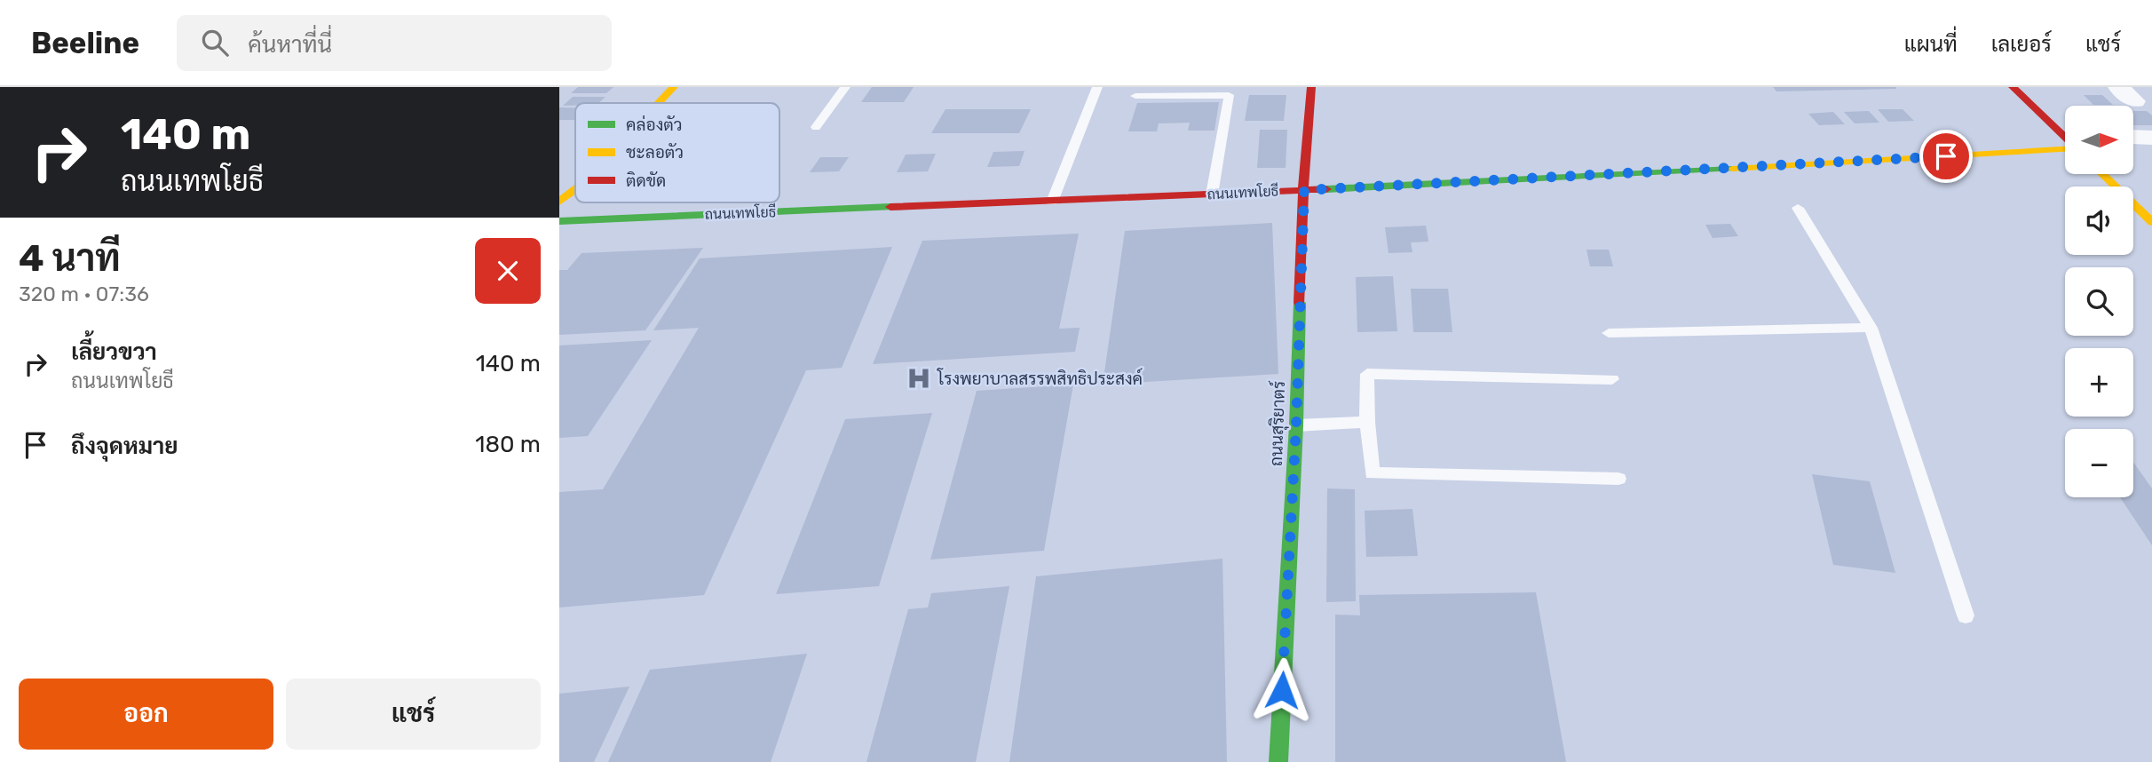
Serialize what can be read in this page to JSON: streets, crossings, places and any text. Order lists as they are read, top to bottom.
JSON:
{
  "streets": {
    "street": ["ถนนเทพโยธี", "ถนนสุริยาตร์"]
  },
  "crossings": [
    ["ถนนเทพโยธี", "ถนนสุริยาตร์"]
  ],
  "places": {
    "hospital": ["โรงพยาบาลสรรพสิทธิประสงค์"]
  },
  "legend": ["คล่องตัว", "ชะลอตัว", "ติดขัด"],
  "north": "right",
  "page": {
    "header": "Beeline",
    "search": "ค้นหาที่นี่",
    "nav": ["แผนที่", "เลเยอร์", "แชร์"],
    "turn": ["140 m", "ถนนเทพโยธี"],
    "map_buttons": ["+", "−"],
    "heading": ["4 นาที", "320 m · 07:36"],
    "list": [
      {
        "name": "เลี้ยวขวา",
        "note": "ถนนเทพโยธี",
        "value": "140 m"
      },
      {
        "name": "ถึงจุดหมาย",
        "value": "180 m"
      }
    ],
    "buttons": ["ออก", "แชร์"]
  }
}
